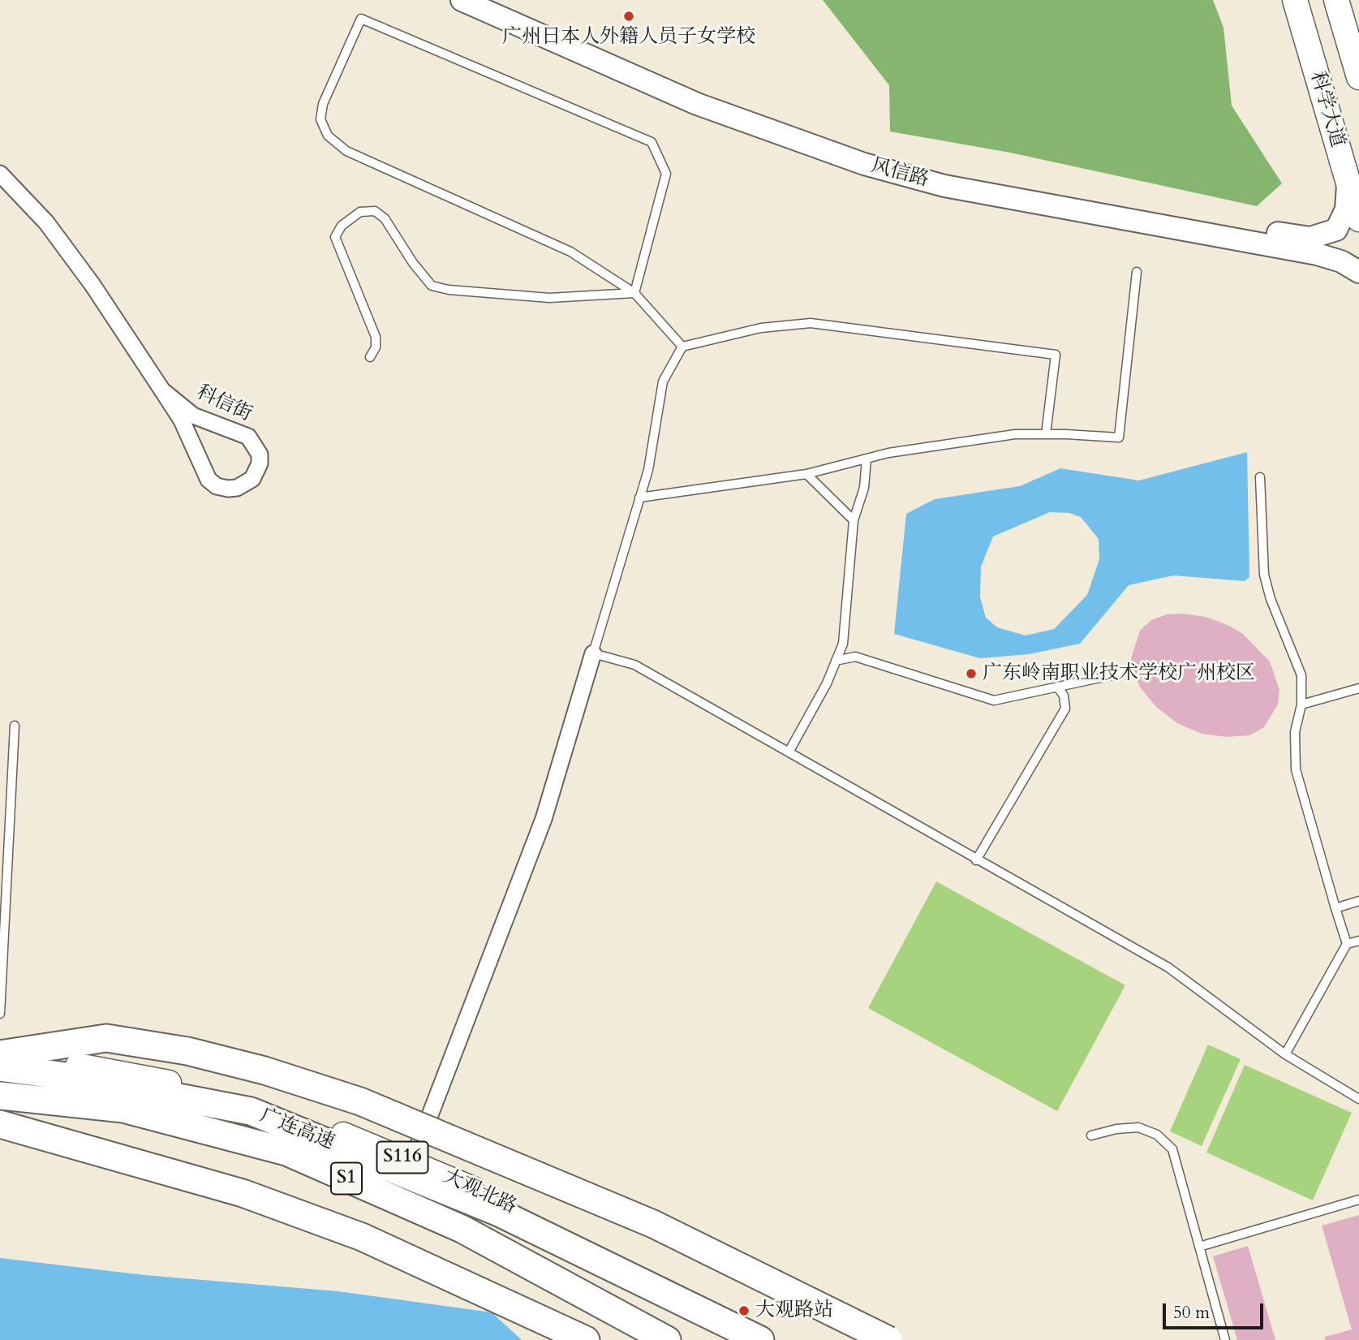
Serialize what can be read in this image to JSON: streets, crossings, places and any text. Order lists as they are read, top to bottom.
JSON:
{
  "streets": {
    "highway": ["广连高速", "S1"],
    "main road": ["科学大道", "S116", "大观北路"],
    "street": ["风信路", "科信街"]
  },
  "crossings": [
    ["科学大道", "风信路"]
  ],
  "places": ["广州日本人外籍人员子女学校", "广东岭南职业技术学校广州校区", "大观路站"],
  "scale_bar": "50 m"
}
